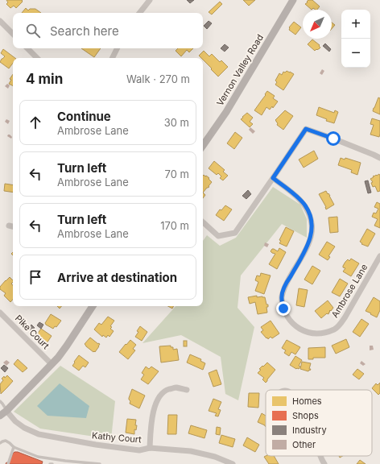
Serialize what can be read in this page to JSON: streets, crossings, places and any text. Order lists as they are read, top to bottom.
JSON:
{
  "streets": {
    "main road": ["Vernon Valley Road"],
    "street": ["Ambrose Lane", "Pike Court", "Kathy Court"]
  },
  "legend": [
    "Homes",
    "Shops",
    "Industry",
    "Other"
  ],
  "north": "bottom left",
  "page": {
    "map_buttons": ["+", "−"],
    "search": "Search here",
    "heading": ["4 min", "Walk · 270 m"],
    "list": [
      ["Continue", "Ambrose Lane", "30 m"],
      ["Turn left", "Ambrose Lane", "70 m"],
      ["Turn left", "Ambrose Lane", "170 m"],
      "Arrive at destination"
    ]
  }
}
